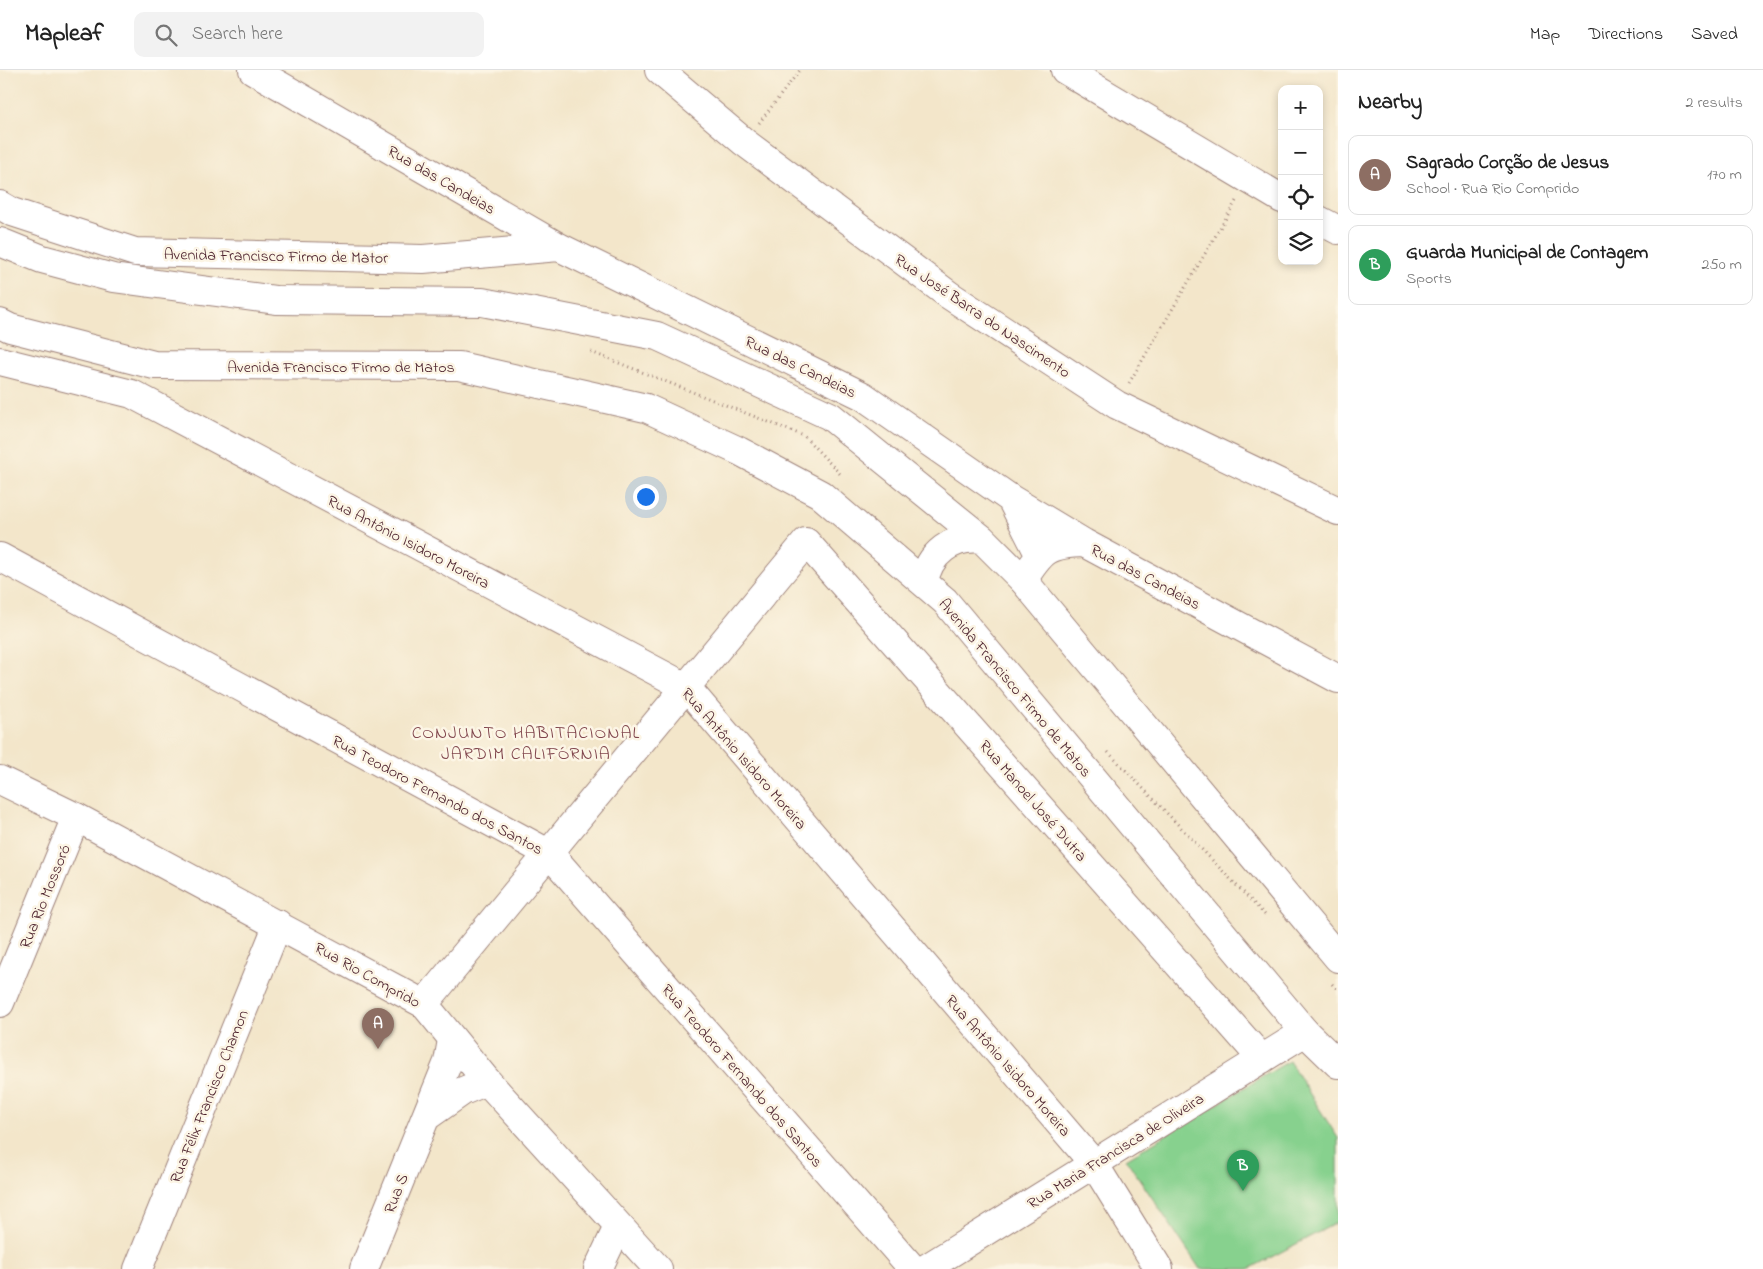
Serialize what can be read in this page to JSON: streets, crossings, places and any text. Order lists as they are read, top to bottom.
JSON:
{
  "streets": {
    "street": [
      "Rua das Candeias",
      "Avenida Francisco Firmo de Mator",
      "Rua José Barra do Nascimento",
      "Avenida Francisco Firmo de Matos",
      "Rua Antônio Isidoro Moreira",
      "Rua Teodoro Fernando dos Santos",
      "Rua Manoel José Dutra",
      "Rua Rio Mossoró",
      "Rua Rio Comprido",
      "Rua Félix Francisco Chamon",
      "Rua Maria Francisca de Oliveira",
      "Rua S"
    ]
  },
  "crossings": [
    ["Rua das Candeias", "Avenida Francisco Firmo de Mator"],
    ["Avenida Francisco Firmo de Matos", "Rua Maria Francisca de Oliveira"],
    ["Rua Antônio Isidoro Moreira", "Rua Manoel José Dutra"],
    ["Rua Antônio Isidoro Moreira", "Rua Maria Francisca de Oliveira"],
    ["Rua Manoel José Dutra", "Rua Maria Francisca de Oliveira"],
    ["Rua Rio Mossoró", "Rua Rio Comprido"],
    ["Rua Rio Comprido", "Rua Félix Francisco Chamon"],
    ["Rua Rio Comprido", "Rua S"]
  ],
  "districts": ["CONJUNTO HABITACIONAL JARDIM CALIFÓRNIA"],
  "page": {
    "header": "Mapleaf",
    "search": "Search here",
    "nav": ["Map", "Directions", "Saved"],
    "heading": ["Nearby", "2 results"],
    "map_buttons": ["+", "−"],
    "list": [
      {
        "mark": "A",
        "name": "Sagrado Corção de Jesus",
        "note": "School · Rua Rio Comprido",
        "value": "170 m"
      },
      {
        "mark": "B",
        "name": "Guarda Municipal de Contagem",
        "note": "Sports",
        "value": "250 m"
      }
    ],
    "pins": ["A", "B"]
  }
}
